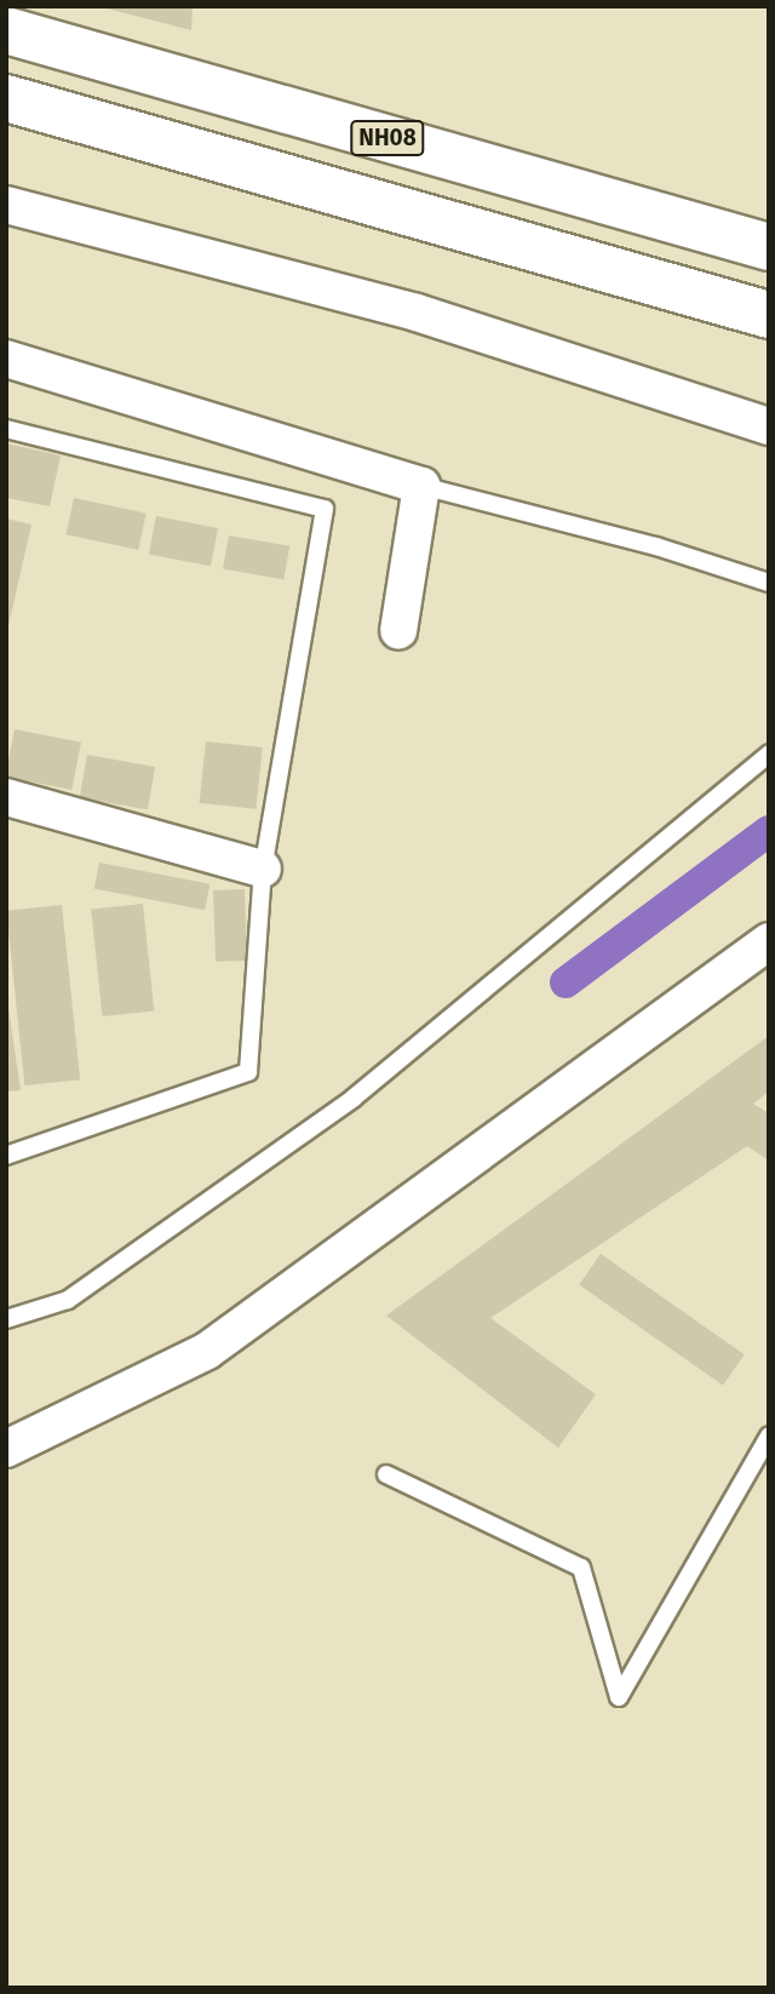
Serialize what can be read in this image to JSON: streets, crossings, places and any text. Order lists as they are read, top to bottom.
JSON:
{
  "streets": {
    "highway": ["NH08"]
  }
}
